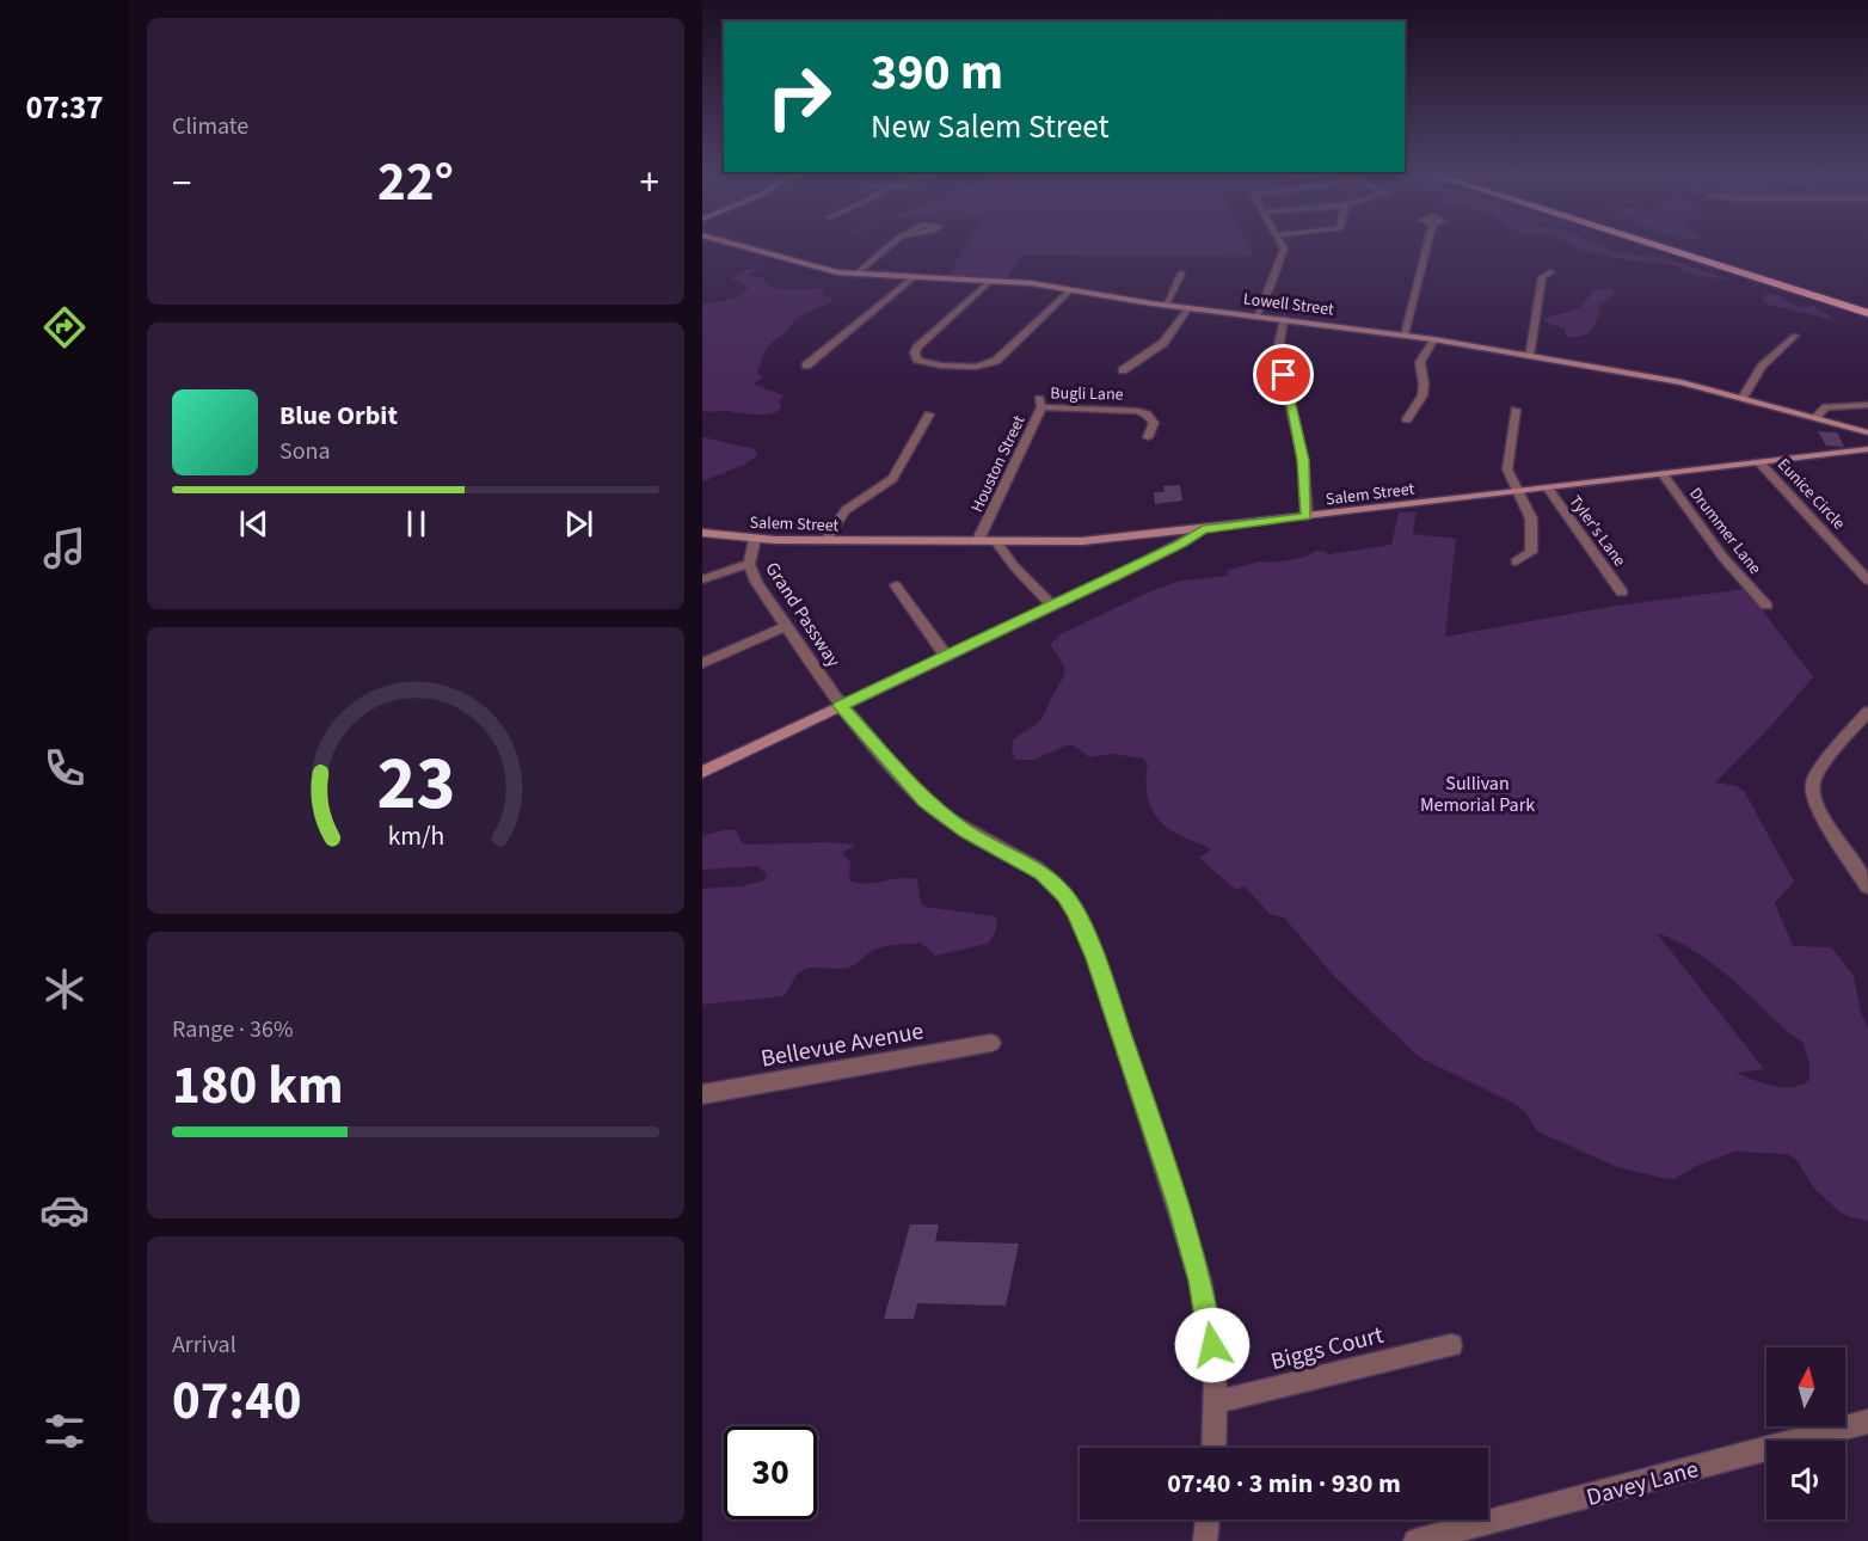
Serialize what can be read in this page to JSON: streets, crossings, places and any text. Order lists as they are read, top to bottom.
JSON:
{
  "streets": {
    "main road": ["Lowell Street", "Salem Street"],
    "street": [
      "Bugli Lane",
      "Houston Street",
      "Eunice Circle",
      "Tyler's Lane",
      "Drummer Lane",
      "Grand Passway",
      "Bellevue Avenue",
      "Biggs Court",
      "Davey Lane"
    ]
  },
  "crossings": [
    ["Bugli Lane", "Houston Street"],
    ["Houston Street", "Salem Street"],
    ["Salem Street", "Eunice Circle"],
    ["Salem Street", "Tyler's Lane"],
    ["Salem Street", "Drummer Lane"],
    ["Salem Street", "Grand Passway"],
    ["Grand Passway", "Biggs Court"]
  ],
  "parks": ["Sullivan Memorial Park"],
  "north": "top",
  "page": {
    "tabs": "07:37",
    "tile": [
      "Climate",
      ["Range · 36%", "180 km"],
      ["Arrival", "07:40"]
    ],
    "turn": ["390 m", "New Salem Street"],
    "heat": ["−", "22°", "+"],
    "song": ["Blue Orbit", "Sona"],
    "limit": "30",
    "trip": "07:40 · 3 min · 930 m",
    "gauge": ["23", "km/h"]
  }
}
